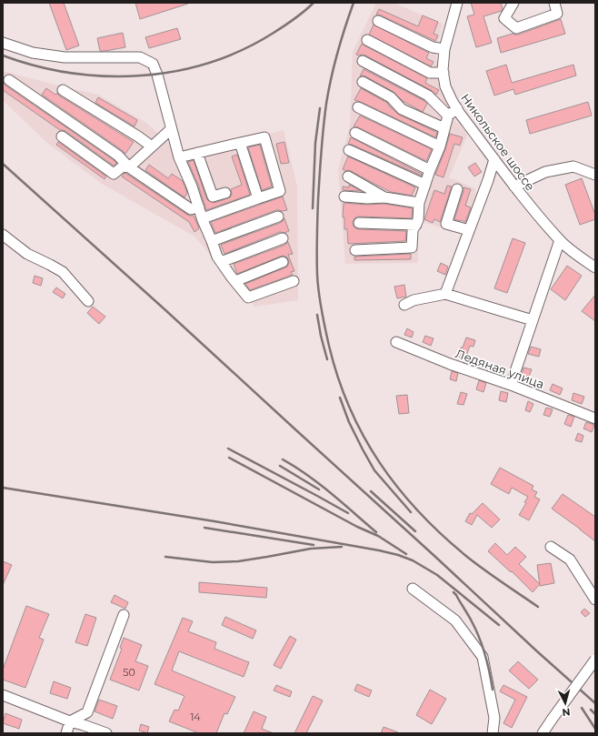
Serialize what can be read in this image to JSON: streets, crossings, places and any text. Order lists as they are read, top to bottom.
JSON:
{
  "streets": {
    "street": ["Никольское шоссе", "Ледяная улица"]
  },
  "house_numbers": ["50", "14"],
  "north": "bottom"
}
